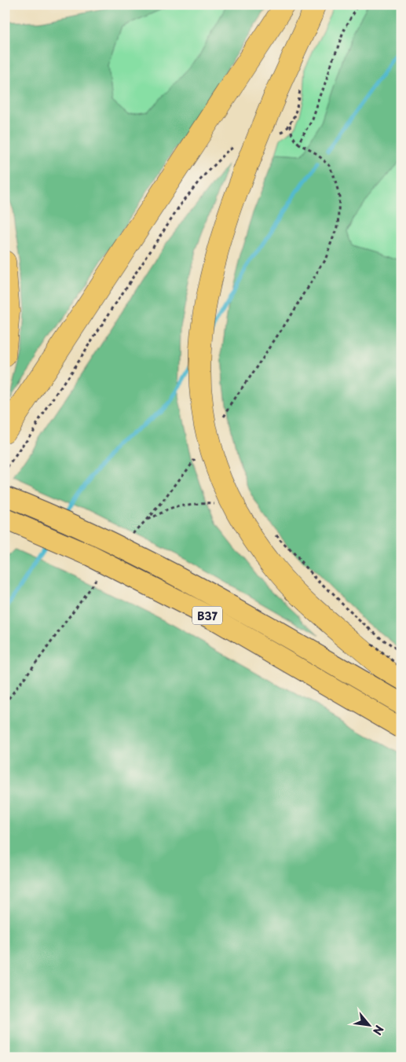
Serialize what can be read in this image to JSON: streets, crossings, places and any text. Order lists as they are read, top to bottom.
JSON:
{
  "streets": {
    "main road": ["B37"]
  },
  "north": "bottom right"
}
